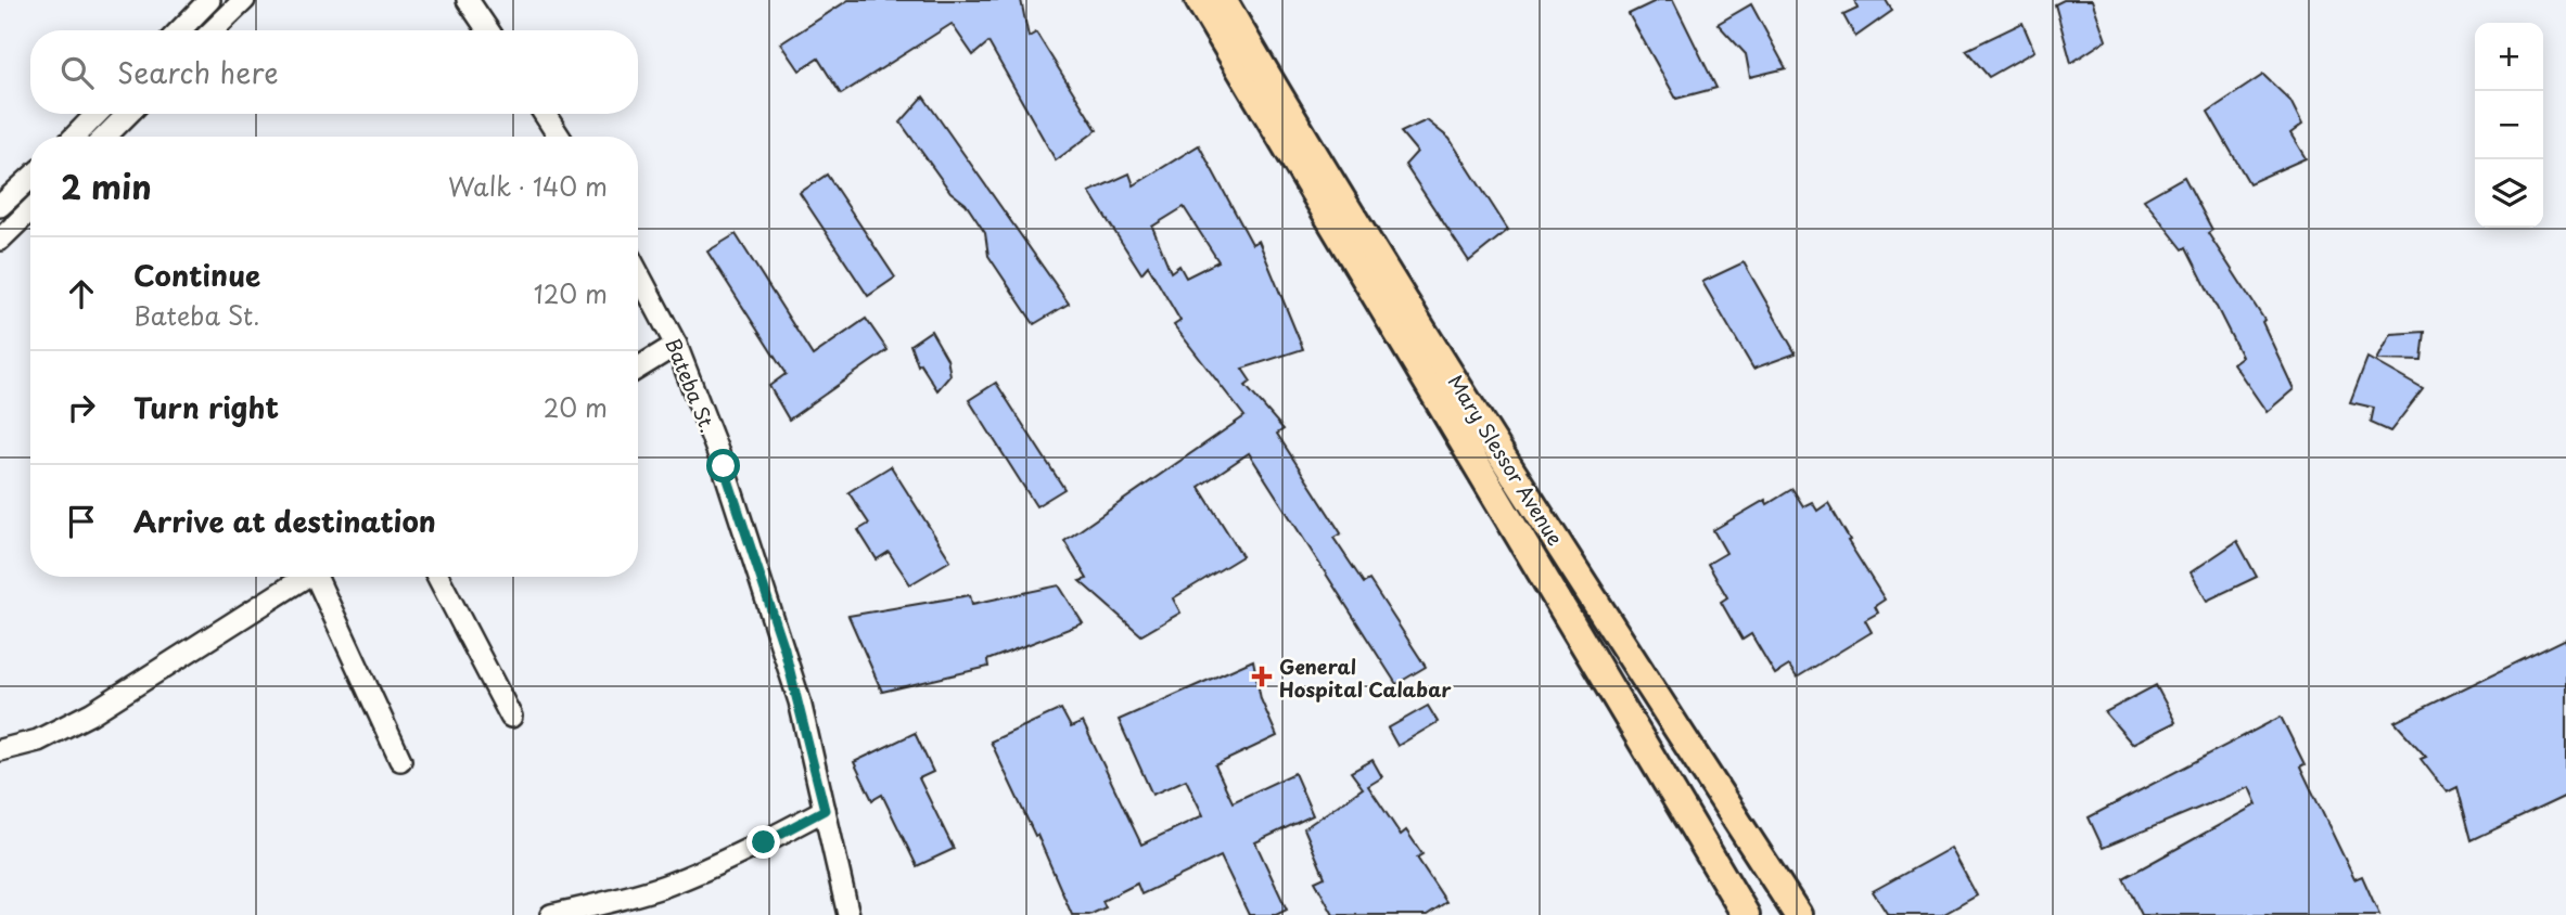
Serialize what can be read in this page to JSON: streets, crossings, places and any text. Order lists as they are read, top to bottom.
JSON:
{
  "streets": {
    "main road": ["Mary Slessor Avenue"],
    "street": ["Bateba St."]
  },
  "places": {
    "health": ["General Hospital Calabar"]
  },
  "page": {
    "map_buttons": ["+", "−"],
    "search": "Search here",
    "heading": ["2 min", "Walk · 140 m"],
    "list": [
      ["Continue", "Bateba St.", "120 m"],
      ["Turn right", "20 m"],
      "Arrive at destination"
    ]
  }
}
